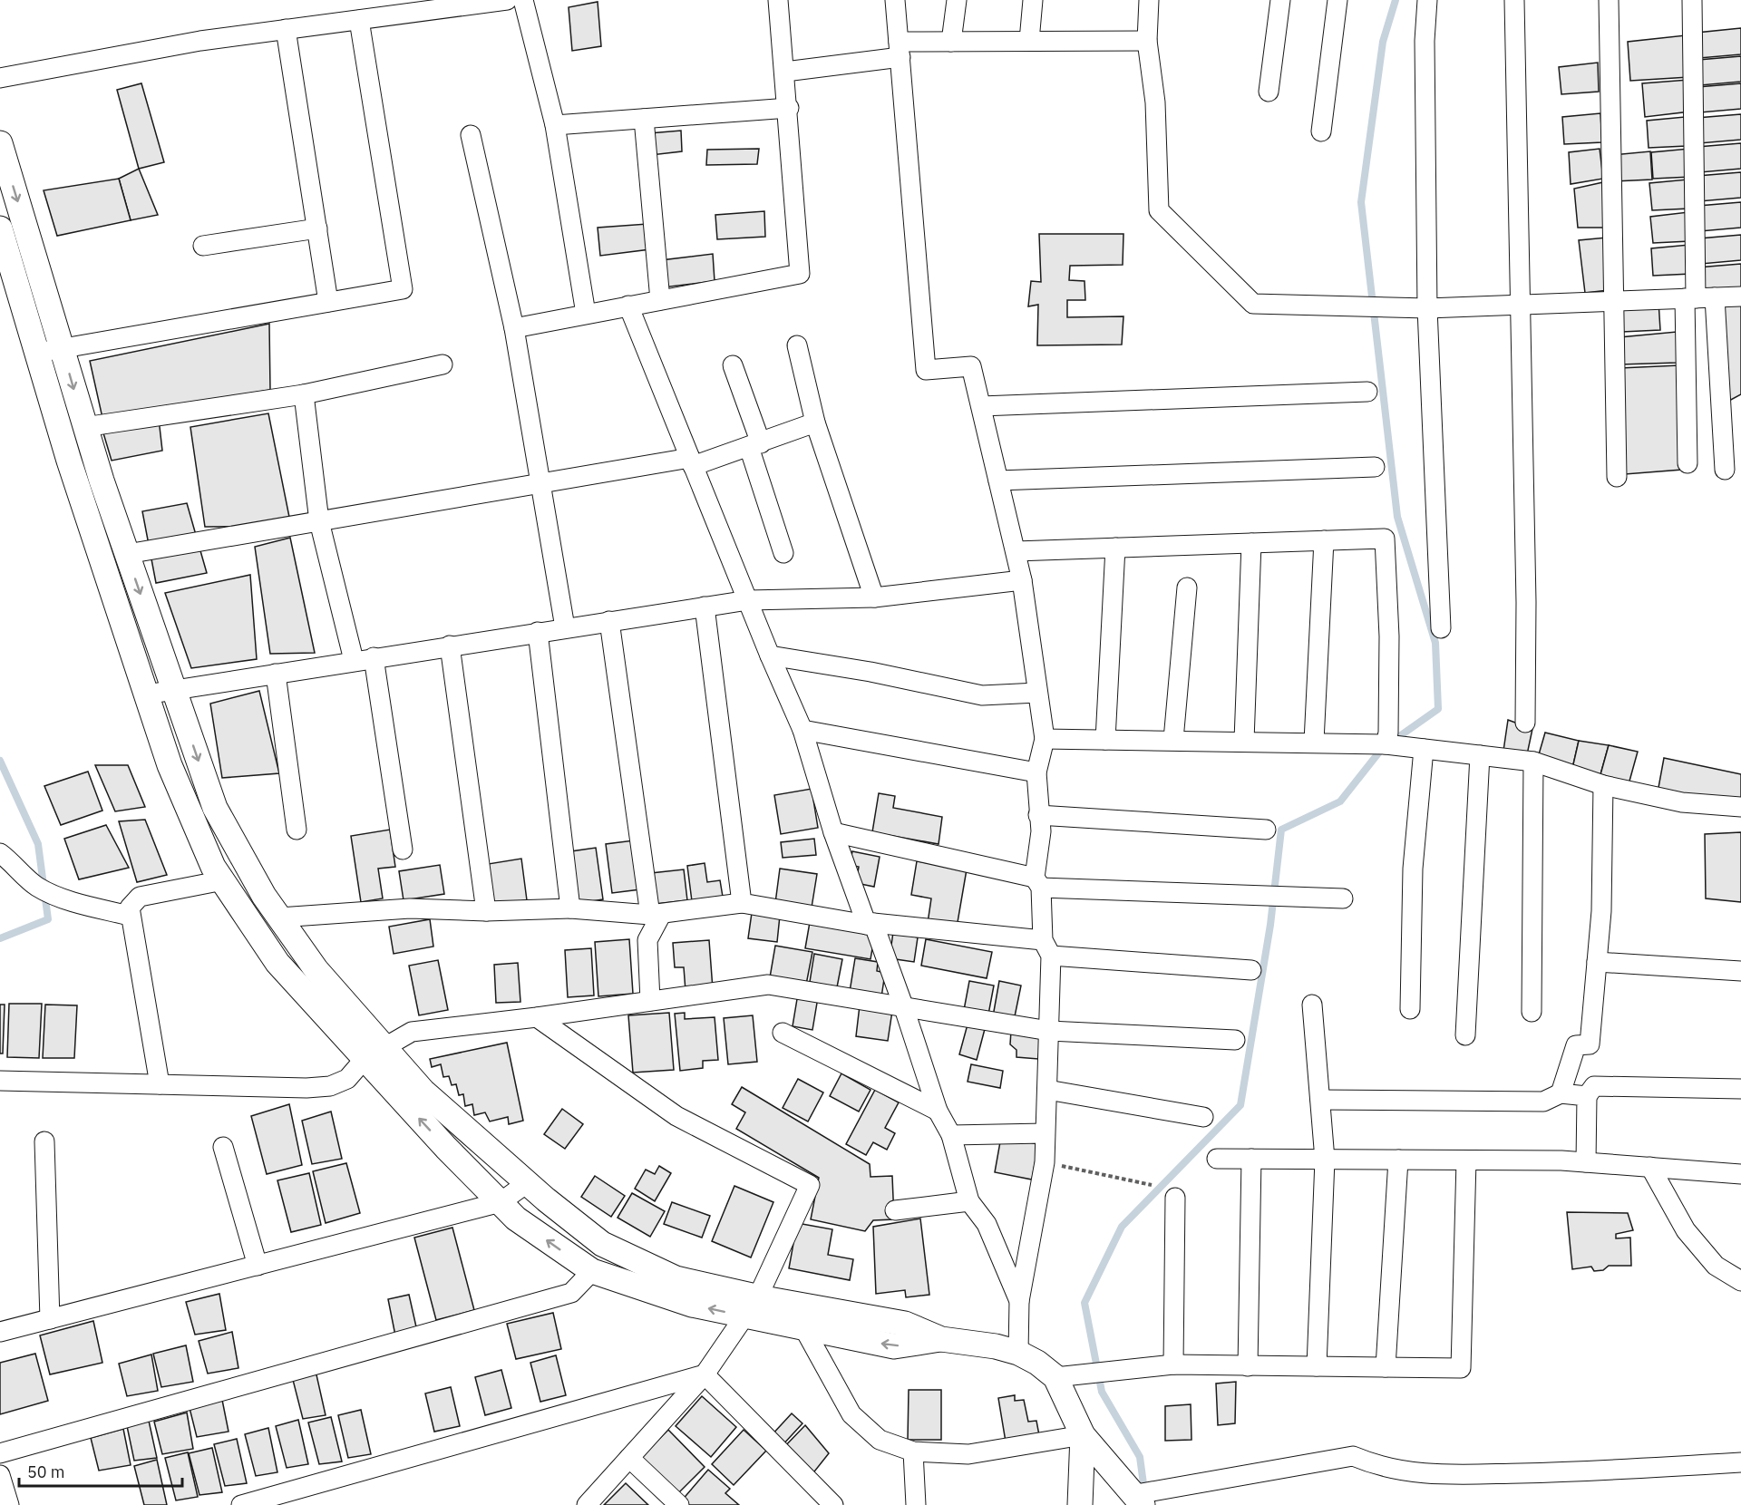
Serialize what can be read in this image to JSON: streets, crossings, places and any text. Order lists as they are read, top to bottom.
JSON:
{
  "scale_bar": "50 m"
}
